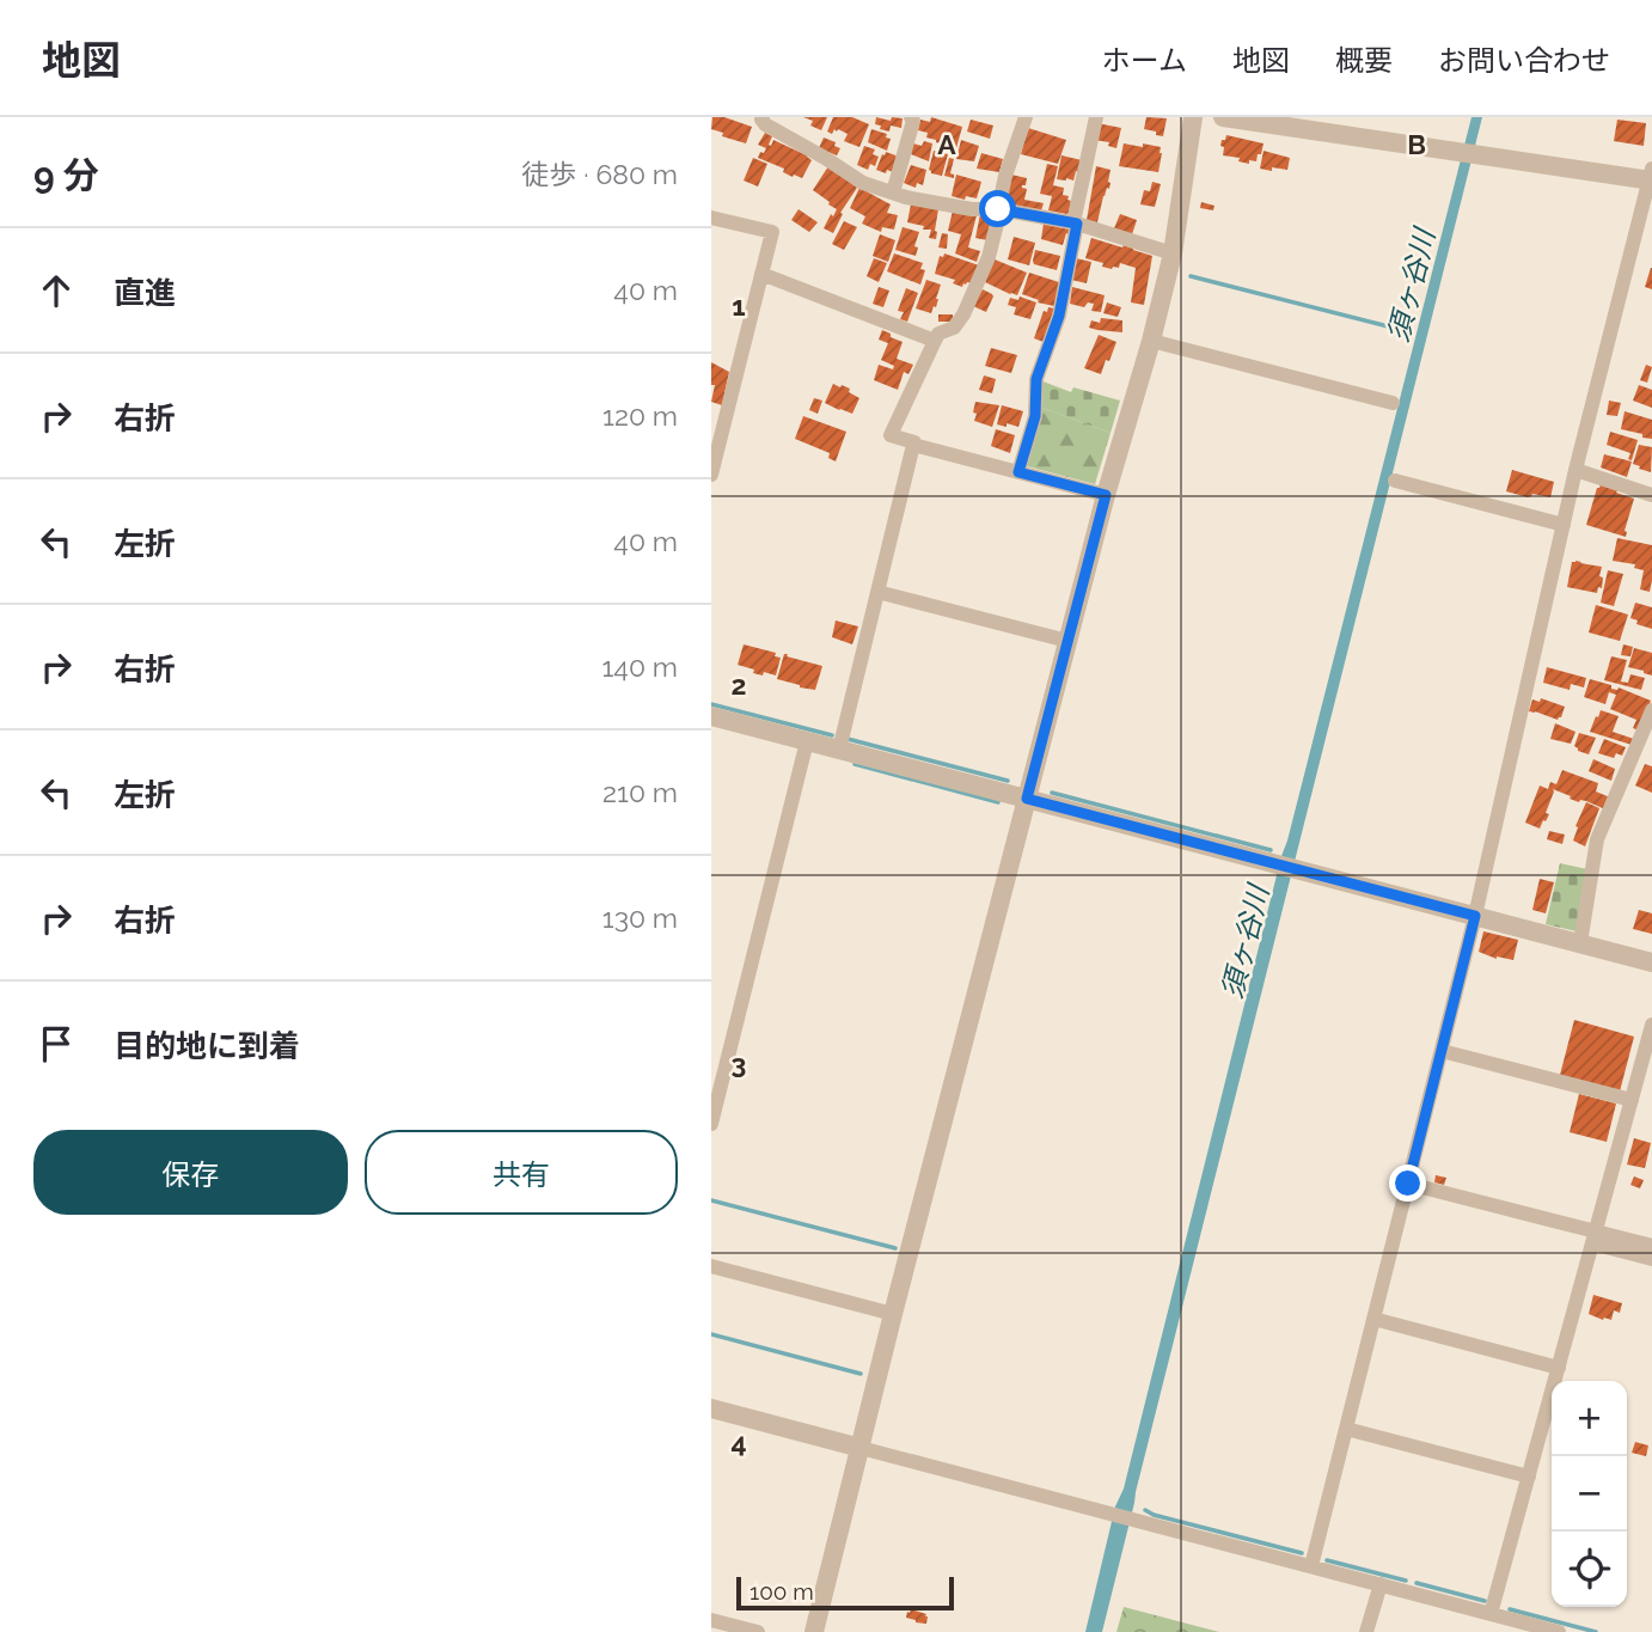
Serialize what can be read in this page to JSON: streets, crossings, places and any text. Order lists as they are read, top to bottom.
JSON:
{
  "water": ["須ヶ谷川"],
  "scale_bar": "100 m",
  "page": {
    "header": "地図",
    "nav": [
      "ホーム",
      "地図",
      "概要",
      "お問い合わせ"
    ],
    "heading": ["9 分", "徒歩 · 680 m"],
    "list": [
      ["直進", "40 m"],
      ["右折", "120 m"],
      ["左折", "40 m"],
      ["右折", "140 m"],
      ["左折", "210 m"],
      ["右折", "130 m"],
      "目的地に到着"
    ],
    "buttons": ["保存", "共有"],
    "map_buttons": ["+", "−"],
    "scale": "100 m"
  },
  "grid": {
    "columns": ["A", "B"],
    "rows": [
      "1",
      "2",
      "3",
      "4"
    ]
  }
}
